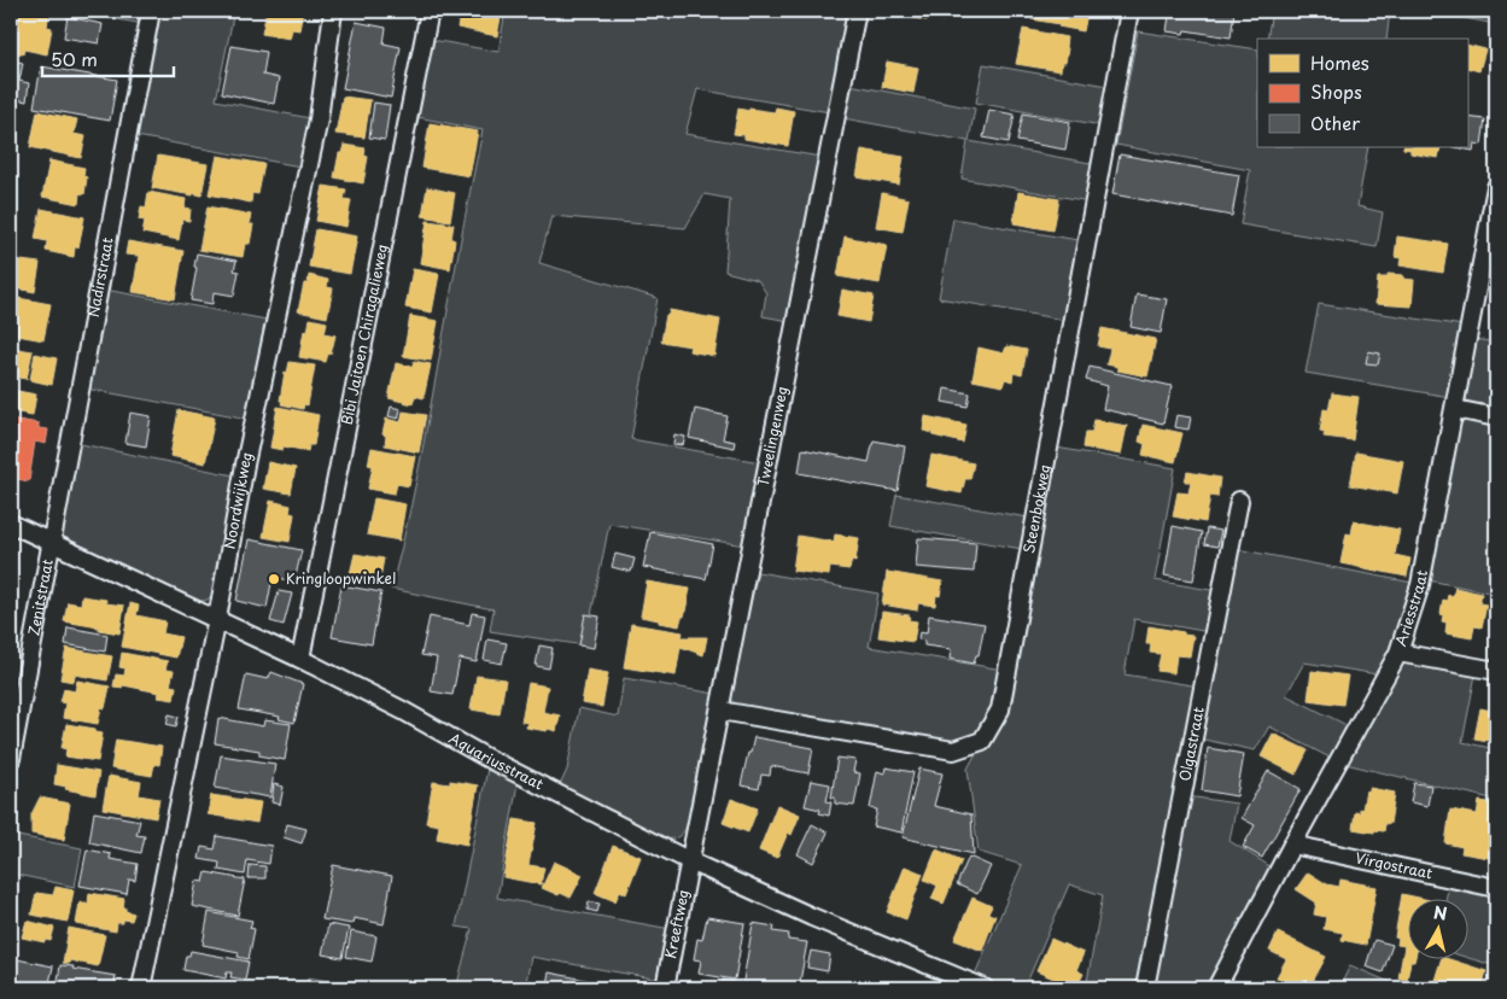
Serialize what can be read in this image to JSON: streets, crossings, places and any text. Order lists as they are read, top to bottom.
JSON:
{
  "streets": {
    "street": [
      "Nadirstraat",
      "Bibi Jaitoen Chiragalieweg",
      "Tweelingenweg",
      "Noordwijkweg",
      "Steenbokweg",
      "Zenitstraat",
      "Ariesstraat",
      "Olgastraat",
      "Aquariusstraat",
      "Virgostraat",
      "Kreeftweg"
    ]
  },
  "crossings": [
    ["Nadirstraat", "Zenitstraat"],
    ["Nadirstraat", "Aquariusstraat"],
    ["Bibi Jaitoen Chiragalieweg", "Aquariusstraat"],
    ["Tweelingenweg", "Steenbokweg"],
    ["Tweelingenweg", "Aquariusstraat"],
    ["Tweelingenweg", "Kreeftweg"],
    ["Noordwijkweg", "Aquariusstraat"],
    ["Zenitstraat", "Aquariusstraat"],
    ["Ariesstraat", "Virgostraat"],
    ["Aquariusstraat", "Kreeftweg"]
  ],
  "places": ["Kringloopwinkel"],
  "legend": ["Homes", "Shops", "Other"],
  "scale_bar": "50 m",
  "north": "top"
}
